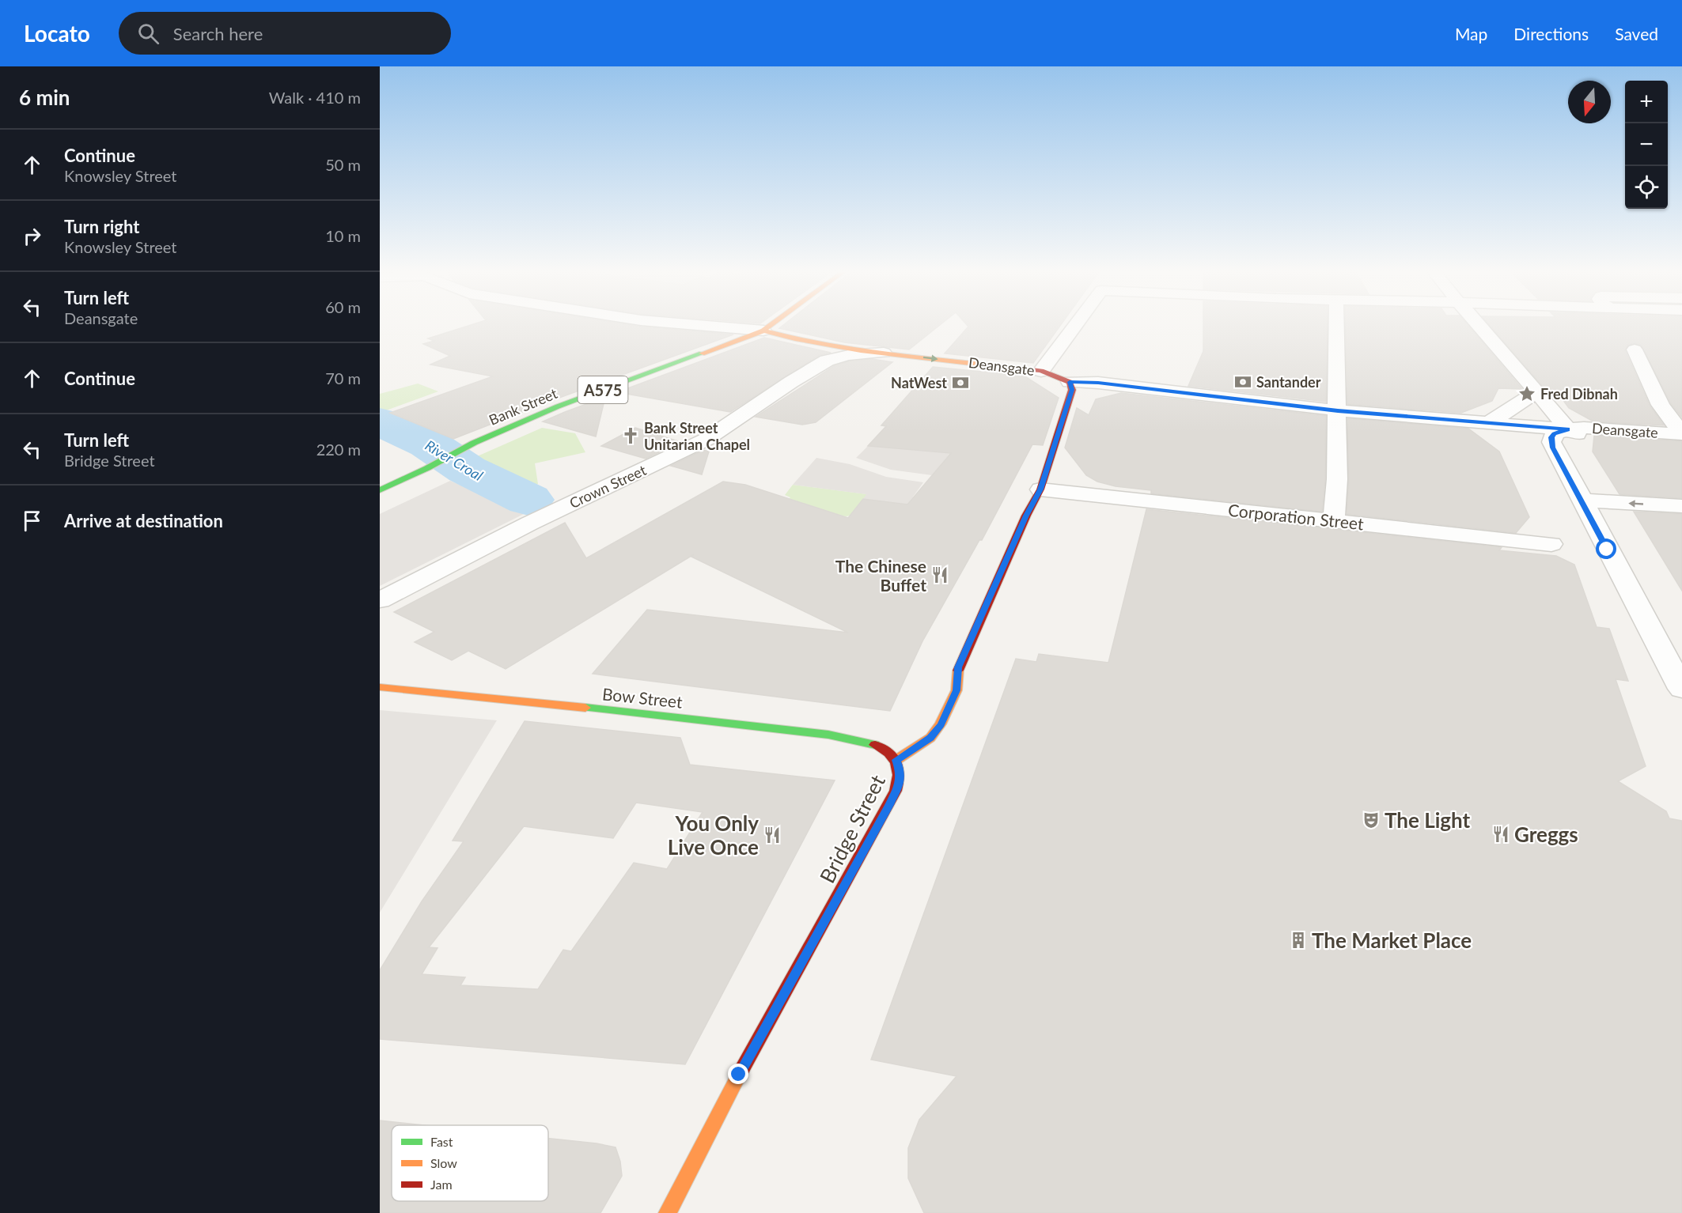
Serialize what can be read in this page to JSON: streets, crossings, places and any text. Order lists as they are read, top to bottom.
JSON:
{
  "streets": {
    "main road": [
      "Deansgate",
      "A575",
      "Bank Street",
      "Bow Street",
      "Bridge Street"
    ],
    "street": ["Crown Street", "Corporation Street"]
  },
  "crossings": [
    ["Deansgate", "A575"],
    ["Deansgate", "Bank Street"],
    ["Deansgate", "Crown Street"],
    ["Deansgate", "Bridge Street"],
    ["A575", "Bank Street"],
    ["Corporation Street", "Bridge Street"],
    ["Bow Street", "Bridge Street"]
  ],
  "water": ["River Croal"],
  "places": {
    "bank": ["Santander", "NatWest"],
    "place": ["Fred Dibnah"],
    "church": ["Bank Street Unitarian Chapel"],
    "restaurant": ["The Chinese Buffet", "Greggs", "You Only Live Once"],
    "theatre": ["The Light"],
    "building": ["The Market Place"]
  },
  "legend": ["Fast", "Slow", "Jam"],
  "north": "bottom",
  "page": {
    "header": "Locato",
    "search": "Search here",
    "nav": ["Map", "Directions", "Saved"],
    "heading": ["6 min", "Walk · 410 m"],
    "map_buttons": ["+", "−"],
    "list": [
      ["Continue", "Knowsley Street", "50 m"],
      ["Turn right", "Knowsley Street", "10 m"],
      ["Turn left", "Deansgate", "60 m"],
      ["Continue", "70 m"],
      ["Turn left", "Bridge Street", "220 m"],
      "Arrive at destination"
    ]
  }
}
